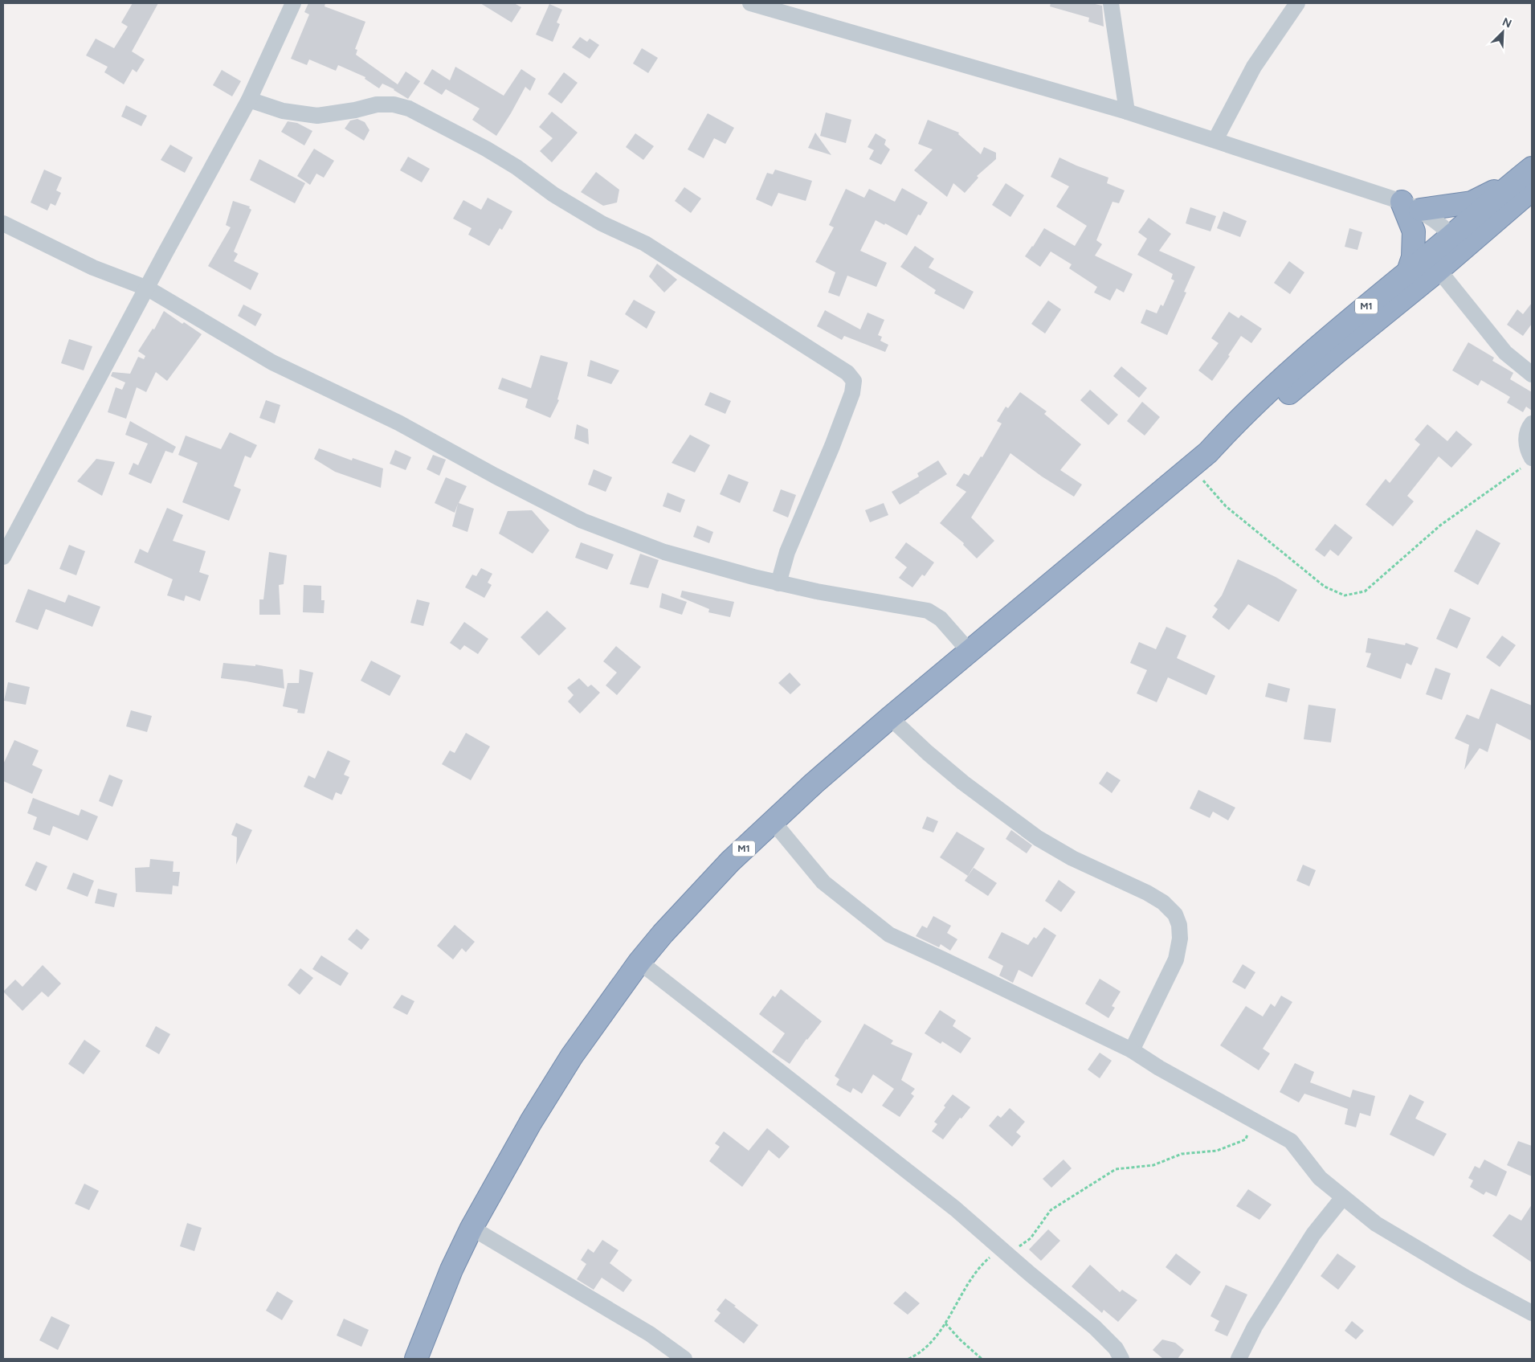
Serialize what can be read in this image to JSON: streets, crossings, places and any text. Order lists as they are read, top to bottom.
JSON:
{
  "streets": {
    "highway": ["M1"]
  },
  "north": "top right"
}
